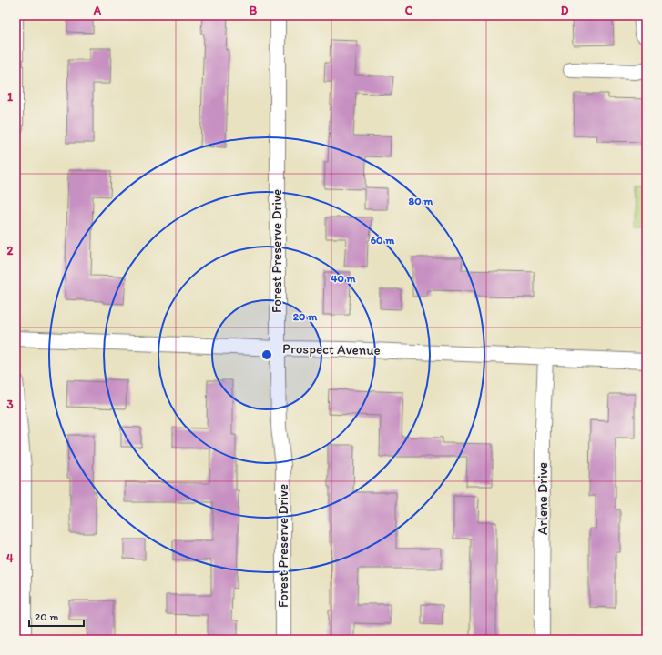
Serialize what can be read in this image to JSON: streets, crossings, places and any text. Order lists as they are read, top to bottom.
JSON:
{
  "streets": {
    "street": ["Forest Preserve Drive", "Prospect Avenue", "Arlene Drive"]
  },
  "crossings": [
    ["Forest Preserve Drive", "Prospect Avenue"],
    ["Prospect Avenue", "Arlene Drive"]
  ],
  "scale_bar": "20 m",
  "grid": {
    "columns": [
      "A",
      "B",
      "C",
      "D"
    ],
    "rows": [
      "1",
      "2",
      "3",
      "4"
    ]
  },
  "rings": [
    "80 m",
    "60 m",
    "40 m",
    "20 m"
  ]
}
